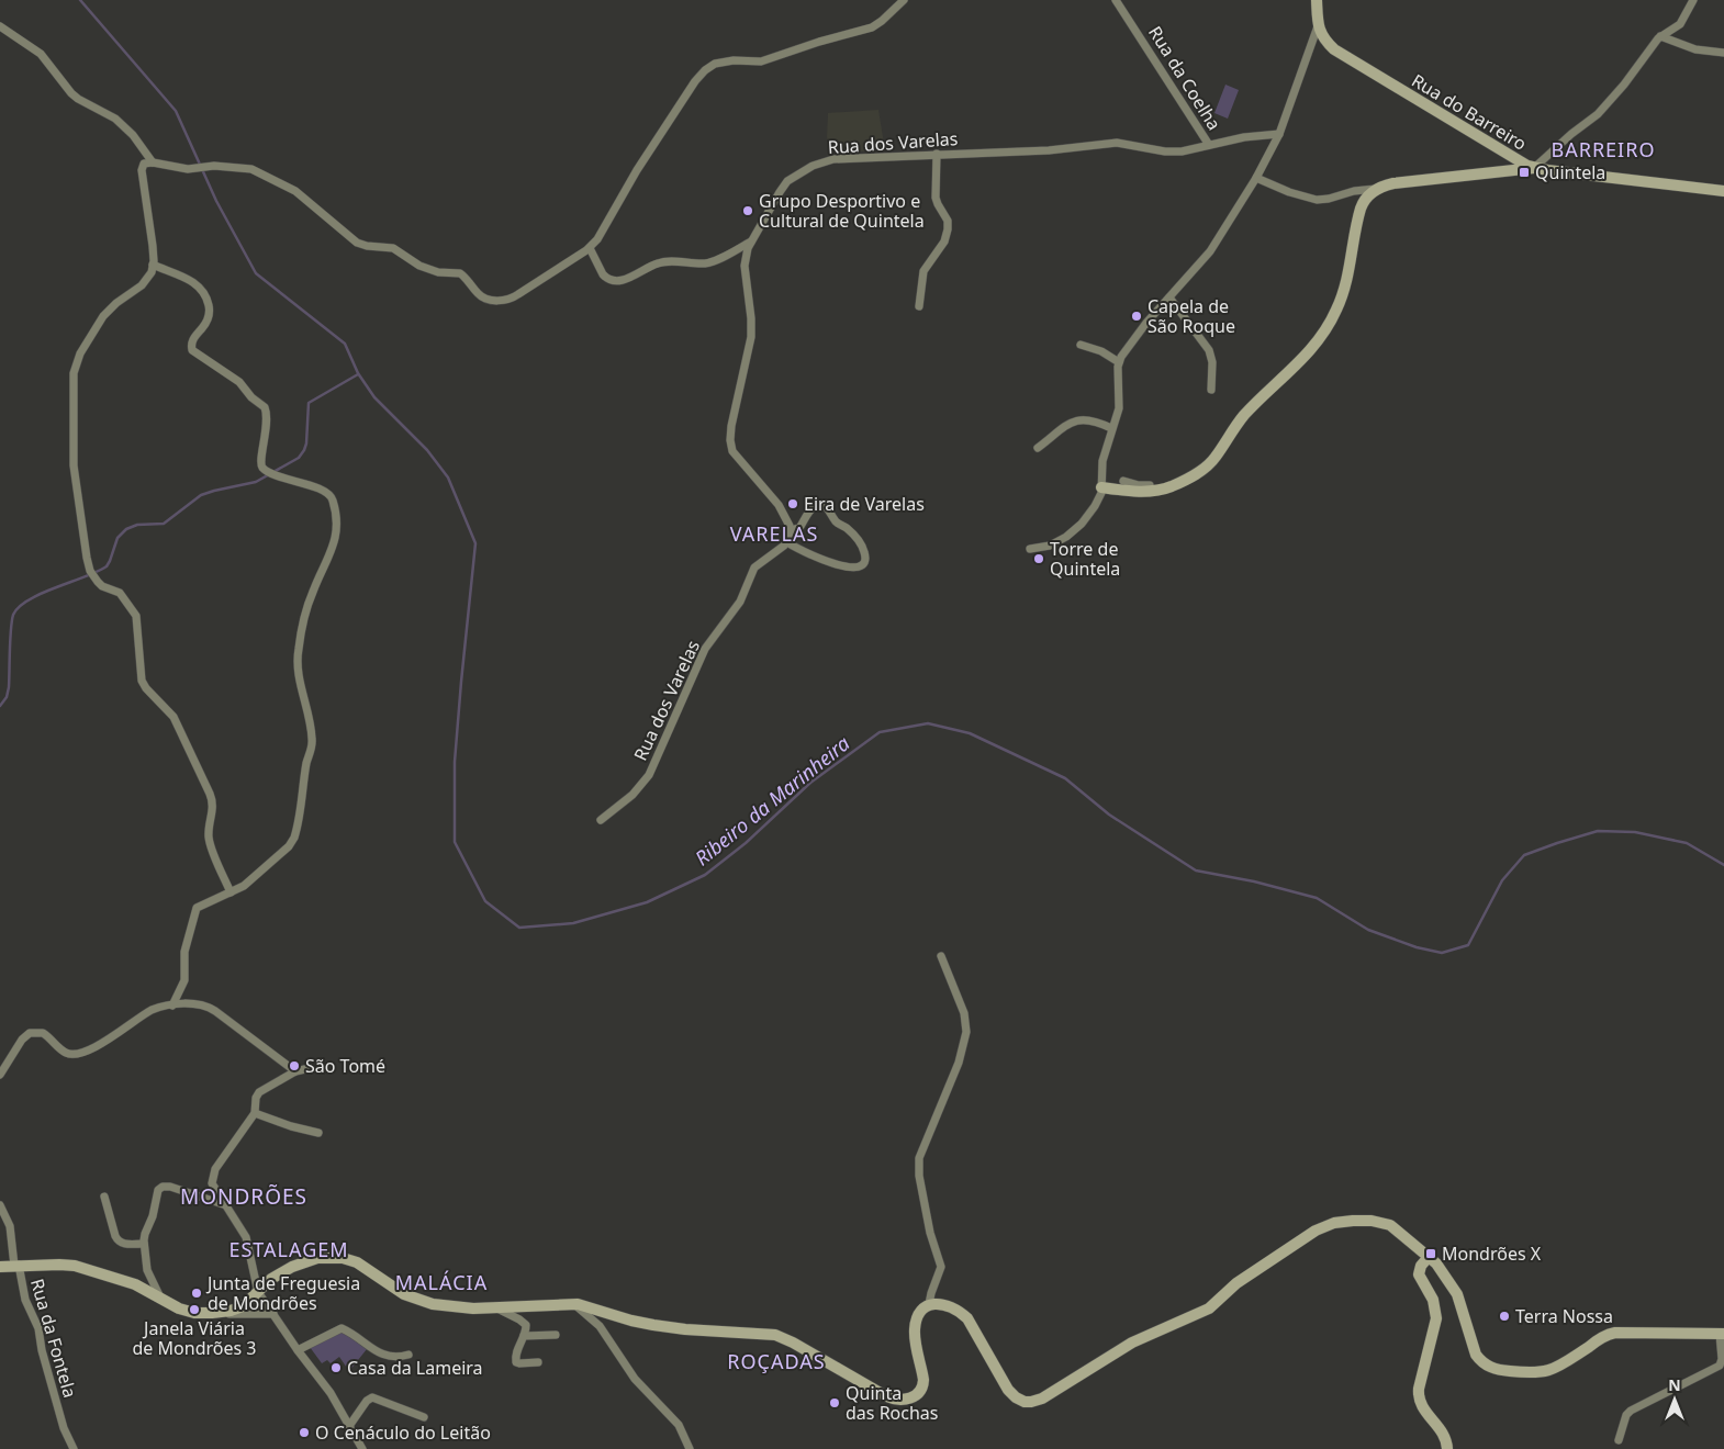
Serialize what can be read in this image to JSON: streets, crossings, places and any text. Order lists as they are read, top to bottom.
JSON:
{
  "streets": {
    "main road": ["Rua do Barreiro"],
    "street": ["Rua da Coelha", "Rua dos Varelas", "Rua da Fontela"]
  },
  "crossings": [
    ["Rua da Coelha", "Rua dos Varelas"]
  ],
  "districts": [
    "BARREIRO",
    "VARELAS",
    "MONDRÕES",
    "ESTALAGEM",
    "MALÁCIA",
    "ROÇADAS"
  ],
  "water": ["Ribeiro da Marinheira"],
  "places": {
    "transit": ["Quintela", "Mondrões X"],
    "other": [
      "Grupo Desportivo e Cultural de Quintela",
      "Capela de São Roque",
      "Eira de Varelas",
      "Torre de Quintela",
      "São Tomé",
      "Junta de Freguesia de Mondrões",
      "Janela Viária de Mondrões 3",
      "Terra Nossa",
      "Casa da Lameira",
      "Quinta das Rochas",
      "O Cenáculo do Leitão"
    ]
  },
  "north": "top"
}
